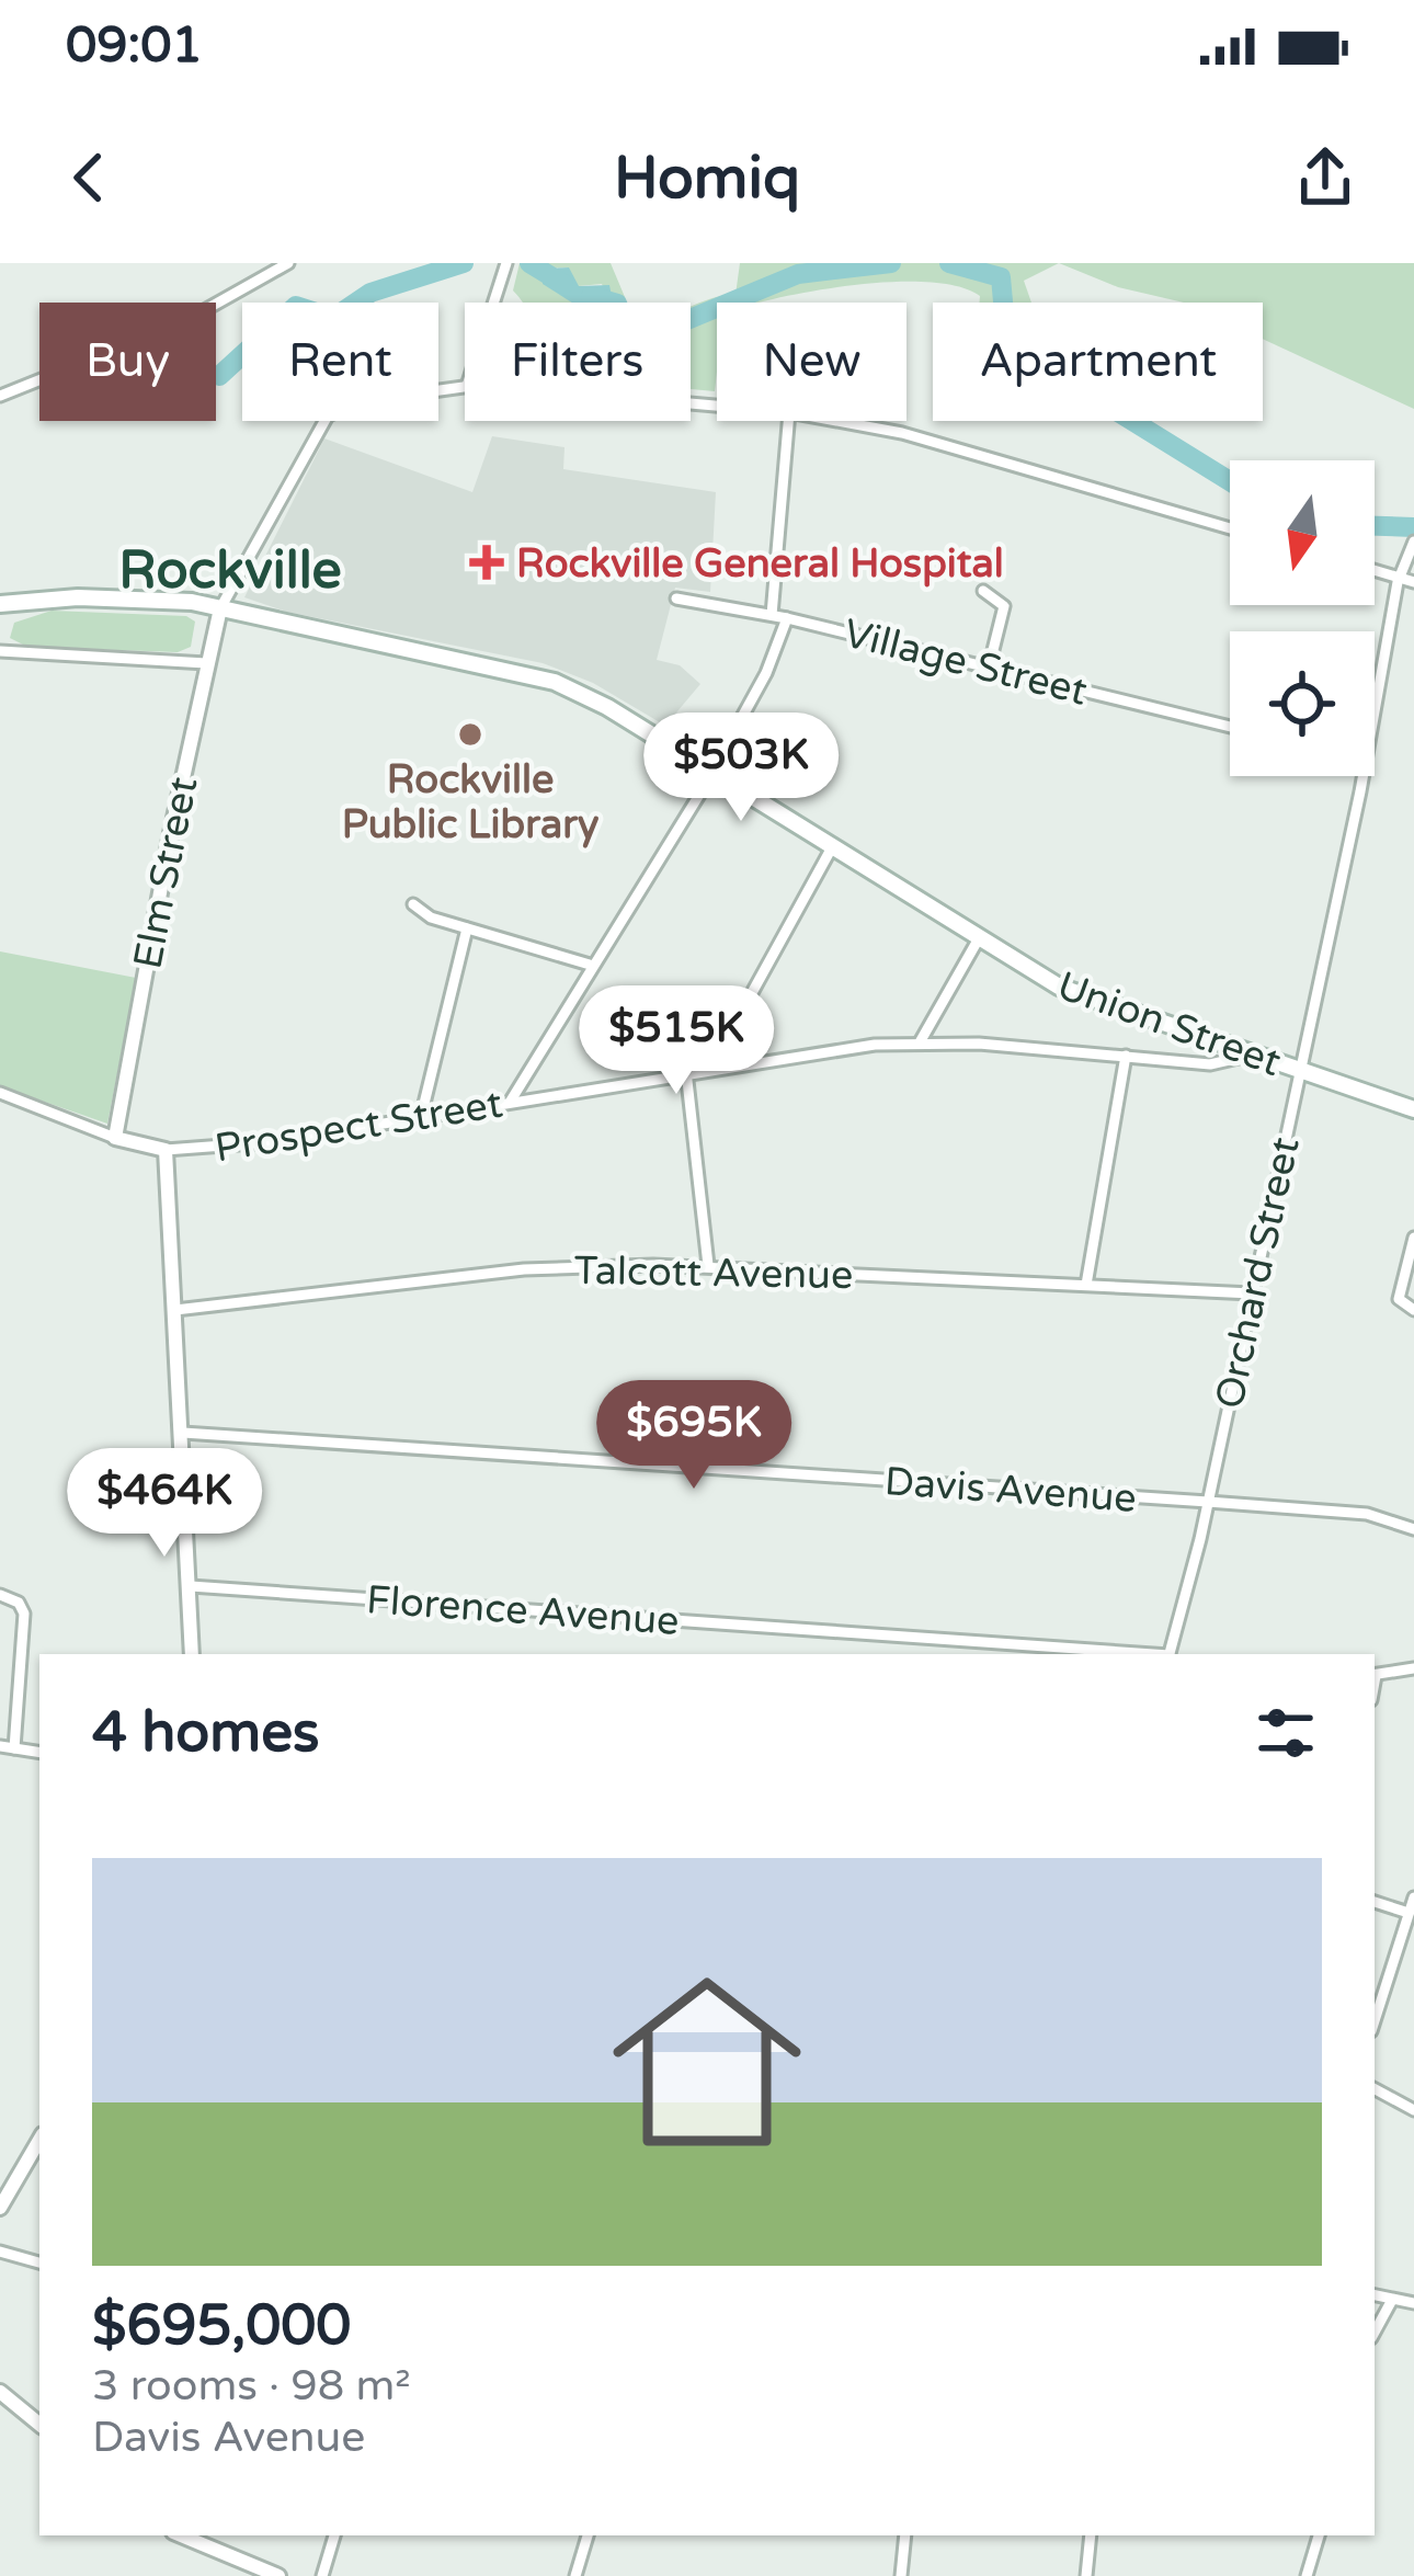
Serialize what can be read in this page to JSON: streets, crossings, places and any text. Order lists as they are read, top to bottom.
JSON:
{
  "streets": {
    "main road": ["Union Street"],
    "street": [
      "Village Street",
      "Elm Street",
      "Prospect Street",
      "Talcott Avenue",
      "Orchard Street",
      "Davis Avenue",
      "Florence Avenue"
    ]
  },
  "crossings": [
    ["Elm Street", "Union Street"],
    ["Elm Street", "Prospect Street"],
    ["Union Street", "Prospect Street"],
    ["Union Street", "Orchard Street"],
    ["Talcott Avenue", "Orchard Street"],
    ["Orchard Street", "Davis Avenue"]
  ],
  "districts": ["Rockville"],
  "places": {
    "health": ["Rockville General Hospital"],
    "other": ["Rockville Public Library"]
  },
  "north": "bottom",
  "page": {
    "status": "09:01",
    "header": "Homiq",
    "chip": [
      "Buy",
      "Rent",
      "Filters",
      "New",
      "Apartment"
    ],
    "price": [
      "$503K",
      "$515K",
      "$695K",
      "$464K"
    ],
    "heading": "4 homes",
    "list": [
      {
        "name": "$695,000",
        "note": "3 rooms · 98 m² · Davis Avenue"
      }
    ]
  }
}
